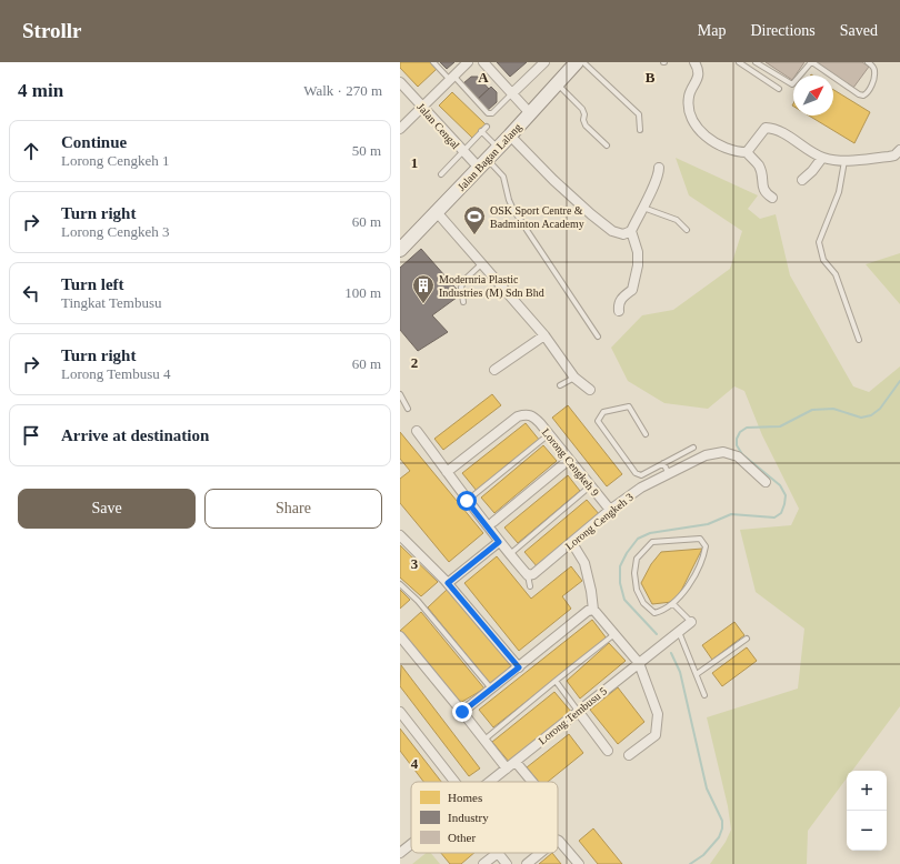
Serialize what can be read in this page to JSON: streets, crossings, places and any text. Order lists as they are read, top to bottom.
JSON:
{
  "streets": {
    "main road": ["Jalan Bagan Lalang"],
    "street": [
      "Jalan Cengal",
      "Lorong Cengkeh 9",
      "Lorong Cengkeh 3",
      "Lorong Tembusu 5"
    ]
  },
  "crossings": [
    ["Jalan Cengal", "Jalan Bagan Lalang"],
    ["Lorong Cengkeh 9", "Lorong Cengkeh 3"]
  ],
  "places": {
    "sports": ["OSK Sport Centre & Badminton Academy"],
    "building": ["Modernria Plastic Industries (M) Sdn Bhd"]
  },
  "legend": ["Homes", "Industry", "Other"],
  "north": "top right",
  "page": {
    "header": "Strollr",
    "nav": ["Map", "Directions", "Saved"],
    "heading": ["4 min", "Walk · 270 m"],
    "list": [
      ["Continue", "Lorong Cengkeh 1", "50 m"],
      ["Turn right", "Lorong Cengkeh 3", "60 m"],
      ["Turn left", "Tingkat Tembusu", "100 m"],
      ["Turn right", "Lorong Tembusu 4", "60 m"],
      "Arrive at destination"
    ],
    "buttons": ["Save", "Share"],
    "map_buttons": ["+", "−"]
  },
  "grid": {
    "columns": ["A", "B"],
    "rows": [
      "1",
      "2",
      "3",
      "4"
    ]
  }
}
